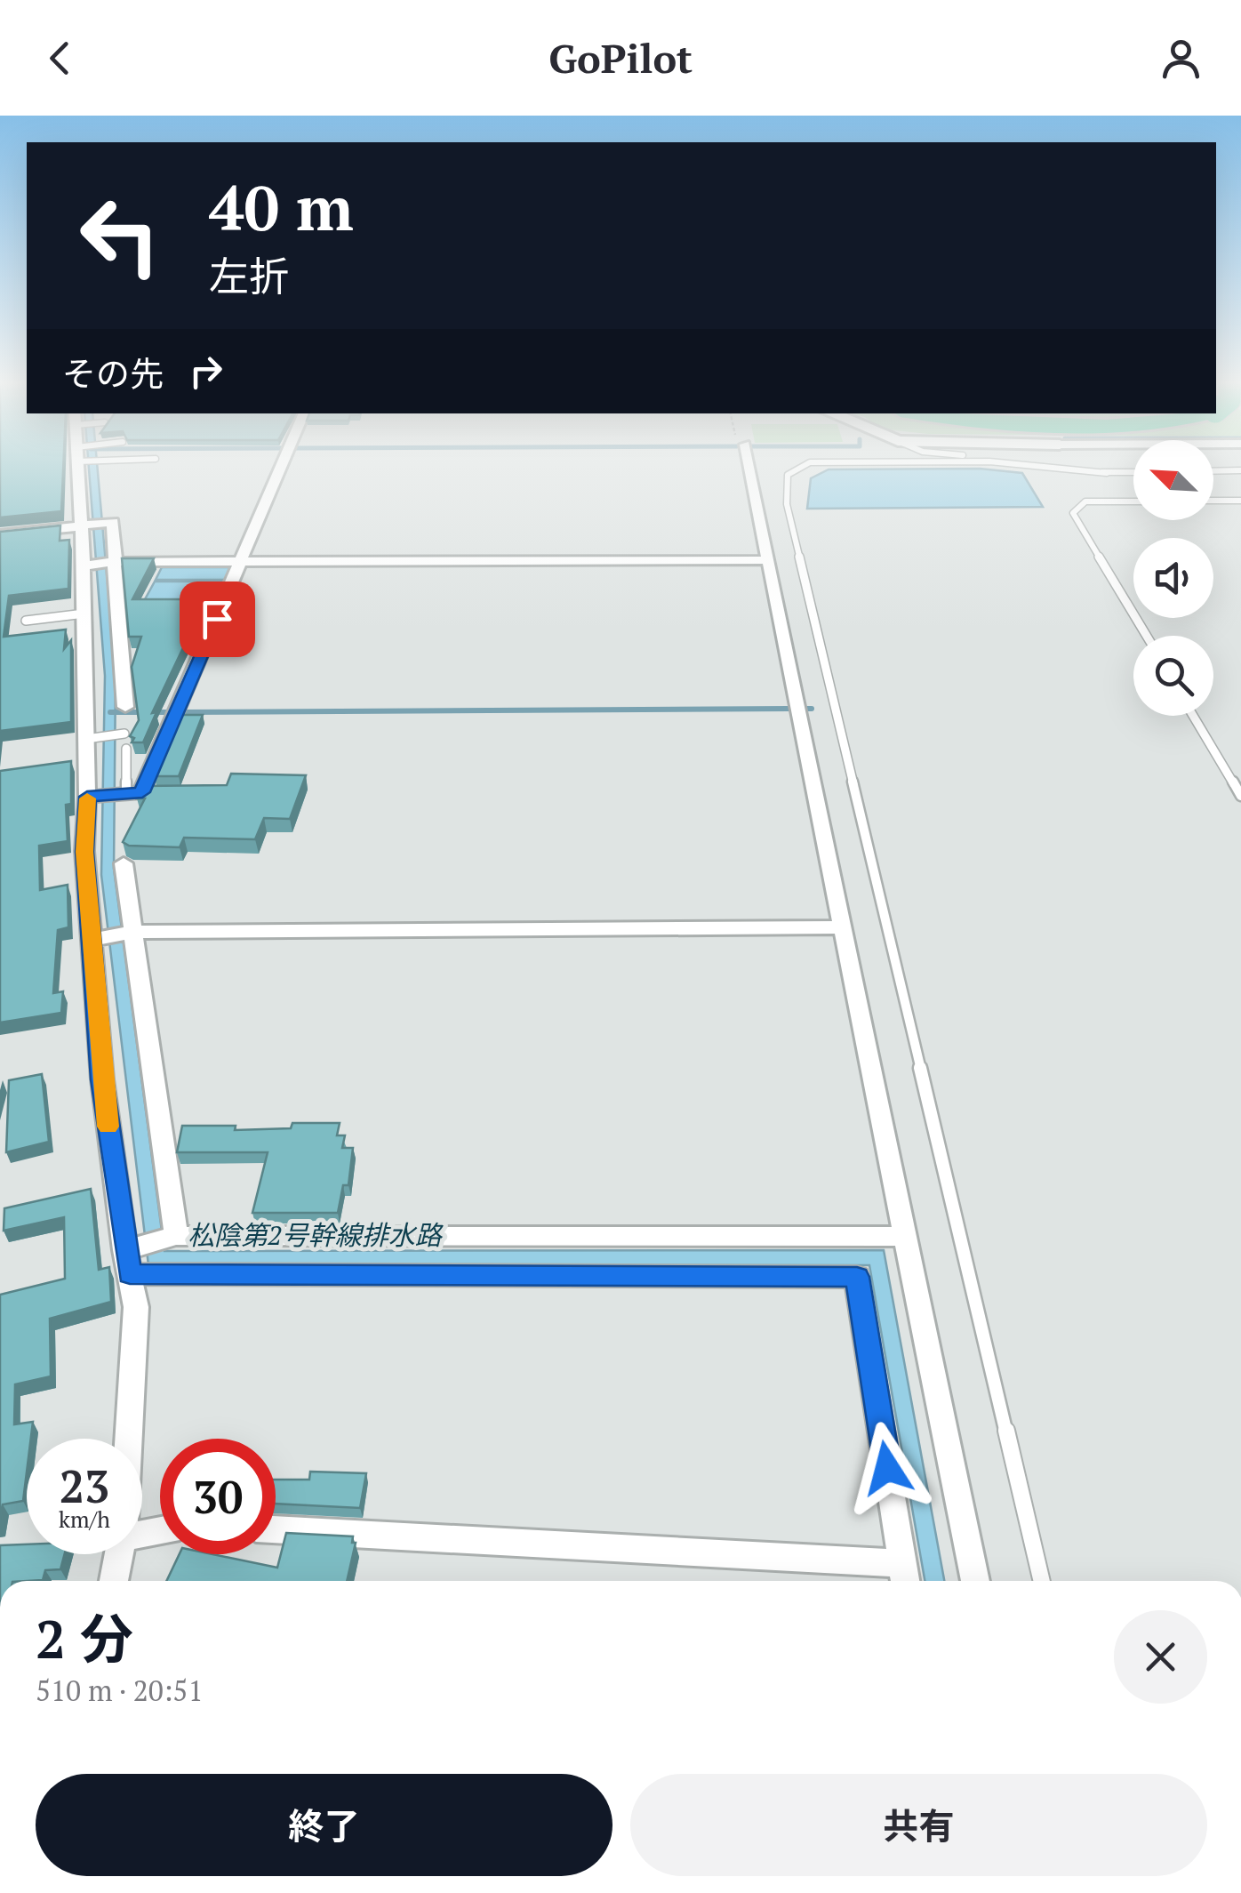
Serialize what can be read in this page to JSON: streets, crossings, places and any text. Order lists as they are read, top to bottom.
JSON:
{
  "water": ["松陰第2号幹線排水路"],
  "north": "top left",
  "page": {
    "header": "GoPilot",
    "turn": ["40 m", "左折"],
    "then": "その先",
    "speed": "23 km/h",
    "limit": "30",
    "heading": ["2 分", "510 m · 20:51"],
    "buttons": ["終了", "共有"]
  }
}
